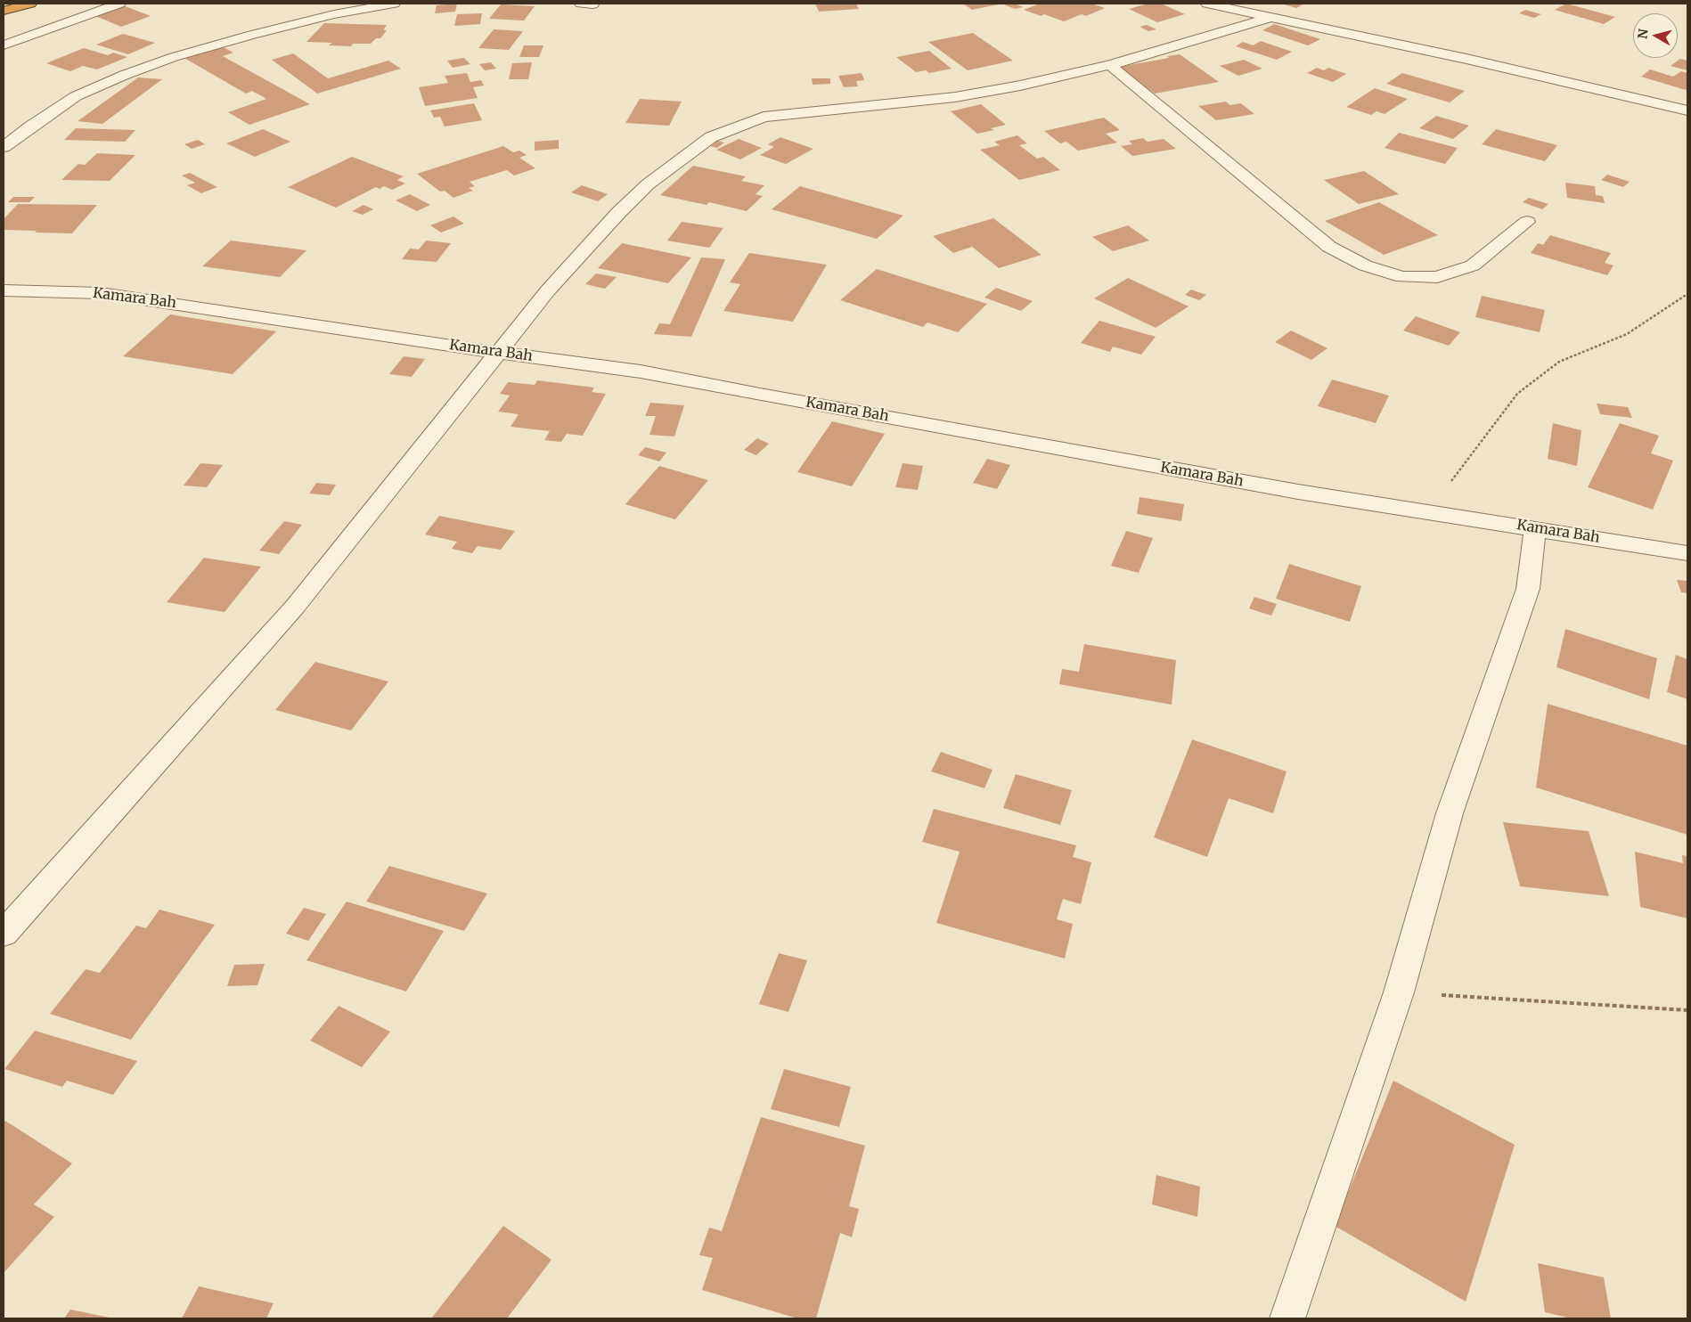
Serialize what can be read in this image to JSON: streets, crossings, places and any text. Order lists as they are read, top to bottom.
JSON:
{
  "streets": {
    "street": ["Kamara Bah"]
  },
  "north": "left"
}
